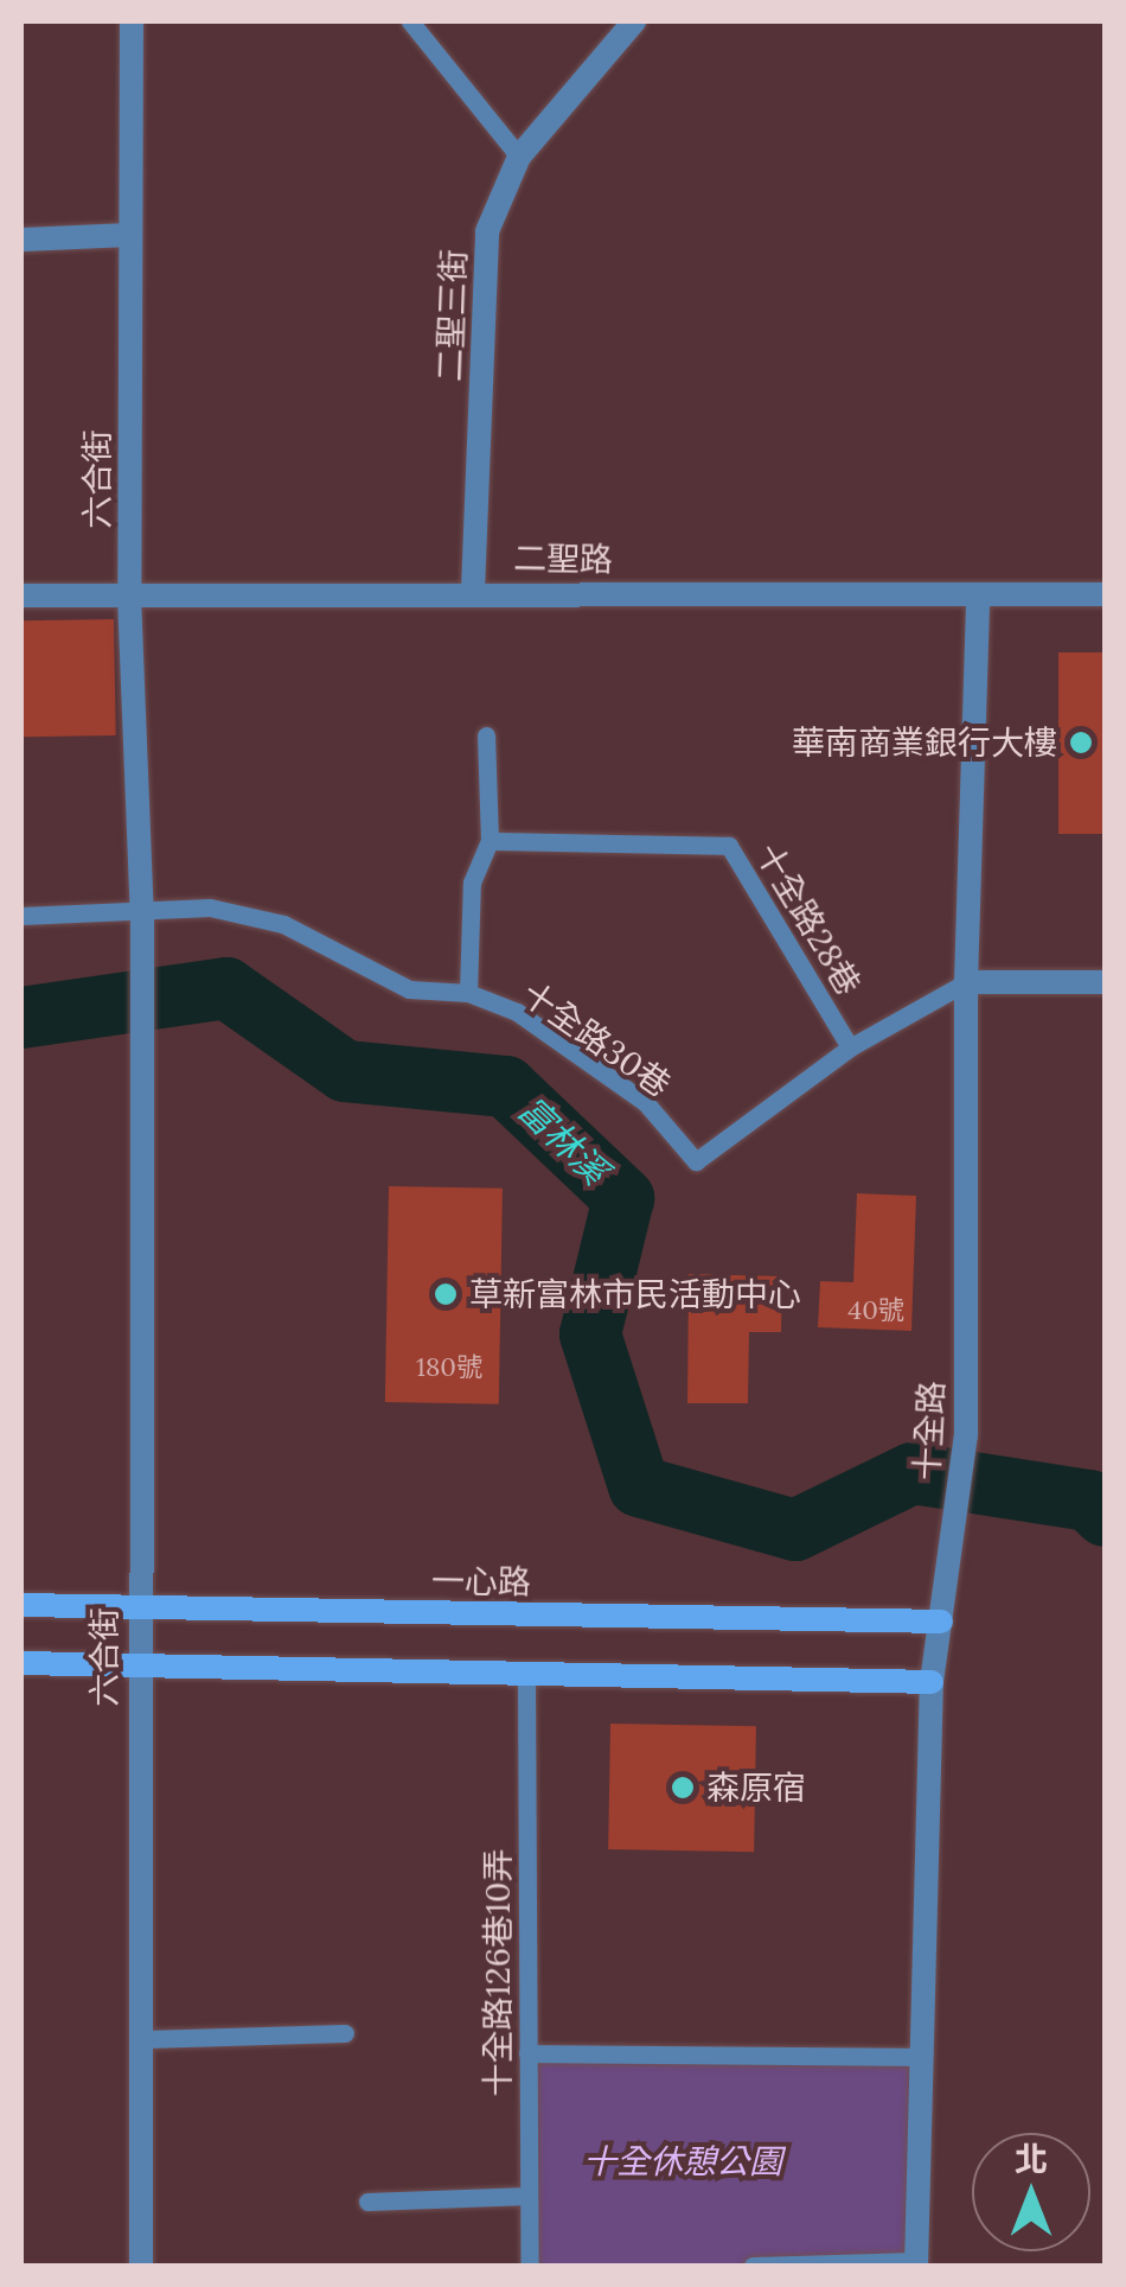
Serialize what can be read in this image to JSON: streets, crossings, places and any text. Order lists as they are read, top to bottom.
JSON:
{
  "streets": {
    "street": [
      "二聖三街",
      "六合街",
      "二聖路",
      "十全路",
      "一心路"
    ],
    "lane": ["十全路28巷", "十全路30巷", "十全路126巷10弄"]
  },
  "crossings": [
    ["二聖三街", "二聖路"],
    ["六合街", "二聖路"],
    ["六合街", "十全路30巷"],
    ["六合街", "一心路"],
    ["二聖路", "十全路"],
    ["十全路28巷", "十全路30巷"],
    ["十全路30巷", "十全路"],
    ["十全路", "一心路"]
  ],
  "water": ["富林溪"],
  "parks": ["十全休憩公園"],
  "places": ["華南商業銀行大樓", "草新富林市民活動中心", "森原宿"],
  "house_numbers": ["40號", "180號"],
  "north": "top"
}
